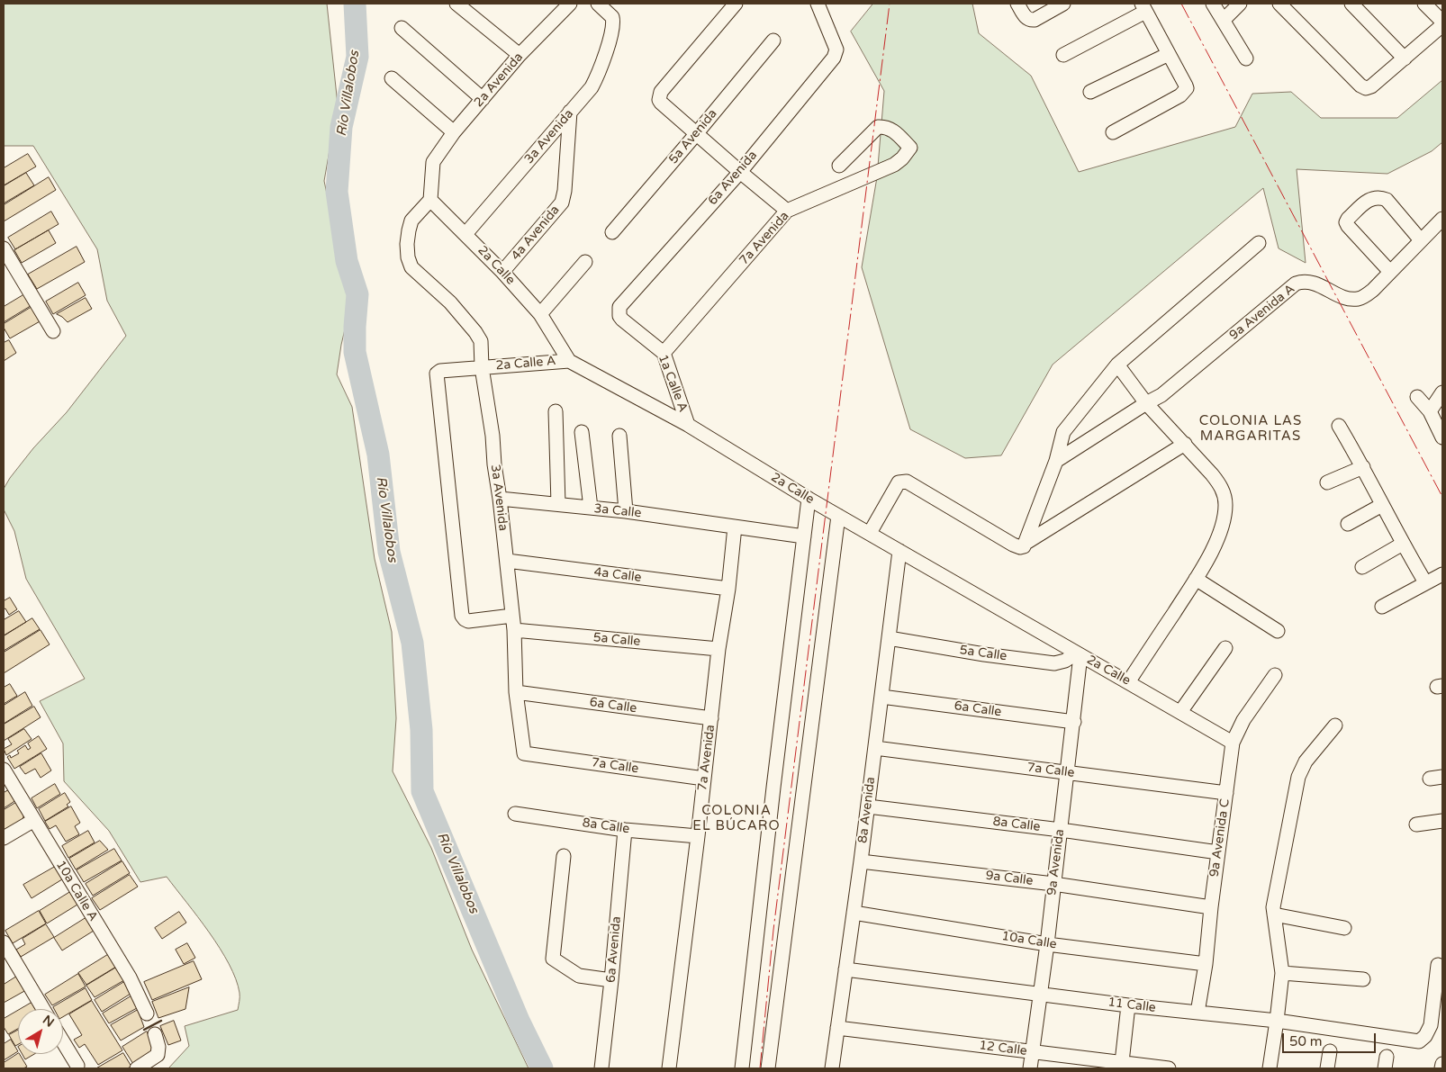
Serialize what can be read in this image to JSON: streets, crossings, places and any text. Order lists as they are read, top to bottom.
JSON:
{
  "streets": {
    "street": [
      "2a Avenida",
      "3a Avenida",
      "5a Avenida",
      "6a Avenida",
      "4a Avenida",
      "7a Avenida",
      "2a Calle",
      "9a Avenida A",
      "2a Calle A",
      "1a Calle A",
      "3a Calle",
      "4a Calle",
      "5a Calle",
      "6a Calle",
      "7a Calle",
      "8a Avenida",
      "8a Calle",
      "9a Avenida C",
      "9a Avenida",
      "9a Calle",
      "10a Calle A",
      "10a Calle",
      "11 Calle",
      "12 Calle"
    ]
  },
  "crossings": [
    ["2a Avenida", "3a Avenida"],
    ["2a Avenida", "2a Calle"],
    ["3a Avenida", "4a Avenida"],
    ["3a Avenida", "2a Calle"],
    ["3a Avenida", "2a Calle A"],
    ["3a Avenida", "3a Calle"],
    ["3a Avenida", "4a Calle"],
    ["3a Avenida", "5a Calle"],
    ["3a Avenida", "6a Calle"],
    ["3a Avenida", "7a Calle"],
    ["6a Avenida", "1a Calle A"],
    ["6a Avenida", "8a Calle"],
    ["4a Avenida", "2a Calle"],
    ["7a Avenida", "1a Calle A"],
    ["7a Avenida", "3a Calle"],
    ["7a Avenida", "4a Calle"],
    ["7a Avenida", "5a Calle"],
    ["7a Avenida", "6a Calle"],
    ["7a Avenida", "7a Calle"],
    ["7a Avenida", "8a Calle"],
    ["2a Calle", "2a Calle A"],
    ["2a Calle", "1a Calle A"],
    ["2a Calle", "5a Calle"],
    ["2a Calle", "8a Avenida"],
    ["2a Calle", "9a Avenida C"],
    ["2a Calle", "9a Avenida"],
    ["5a Calle", "8a Avenida"],
    ["5a Calle", "9a Avenida"],
    ["6a Calle", "8a Avenida"],
    ["6a Calle", "9a Avenida"],
    ["7a Calle", "8a Avenida"],
    ["7a Calle", "9a Avenida C"],
    ["7a Calle", "9a Avenida"],
    ["8a Avenida", "8a Calle"],
    ["8a Avenida", "9a Calle"],
    ["8a Avenida", "10a Calle"],
    ["8a Avenida", "11 Calle"],
    ["8a Avenida", "12 Calle"],
    ["8a Calle", "9a Avenida C"],
    ["8a Calle", "9a Avenida"],
    ["9a Avenida C", "9a Calle"],
    ["9a Avenida C", "10a Calle"],
    ["9a Avenida C", "11 Calle"],
    ["9a Avenida", "9a Calle"],
    ["9a Avenida", "10a Calle"],
    ["9a Avenida", "11 Calle"],
    ["9a Avenida", "12 Calle"]
  ],
  "districts": ["COLONIA LAS MARGARITAS", "COLONIA EL BÚCARO"],
  "water": ["Río Villalobos"],
  "scale_bar": "50 m",
  "north": "top right"
}
